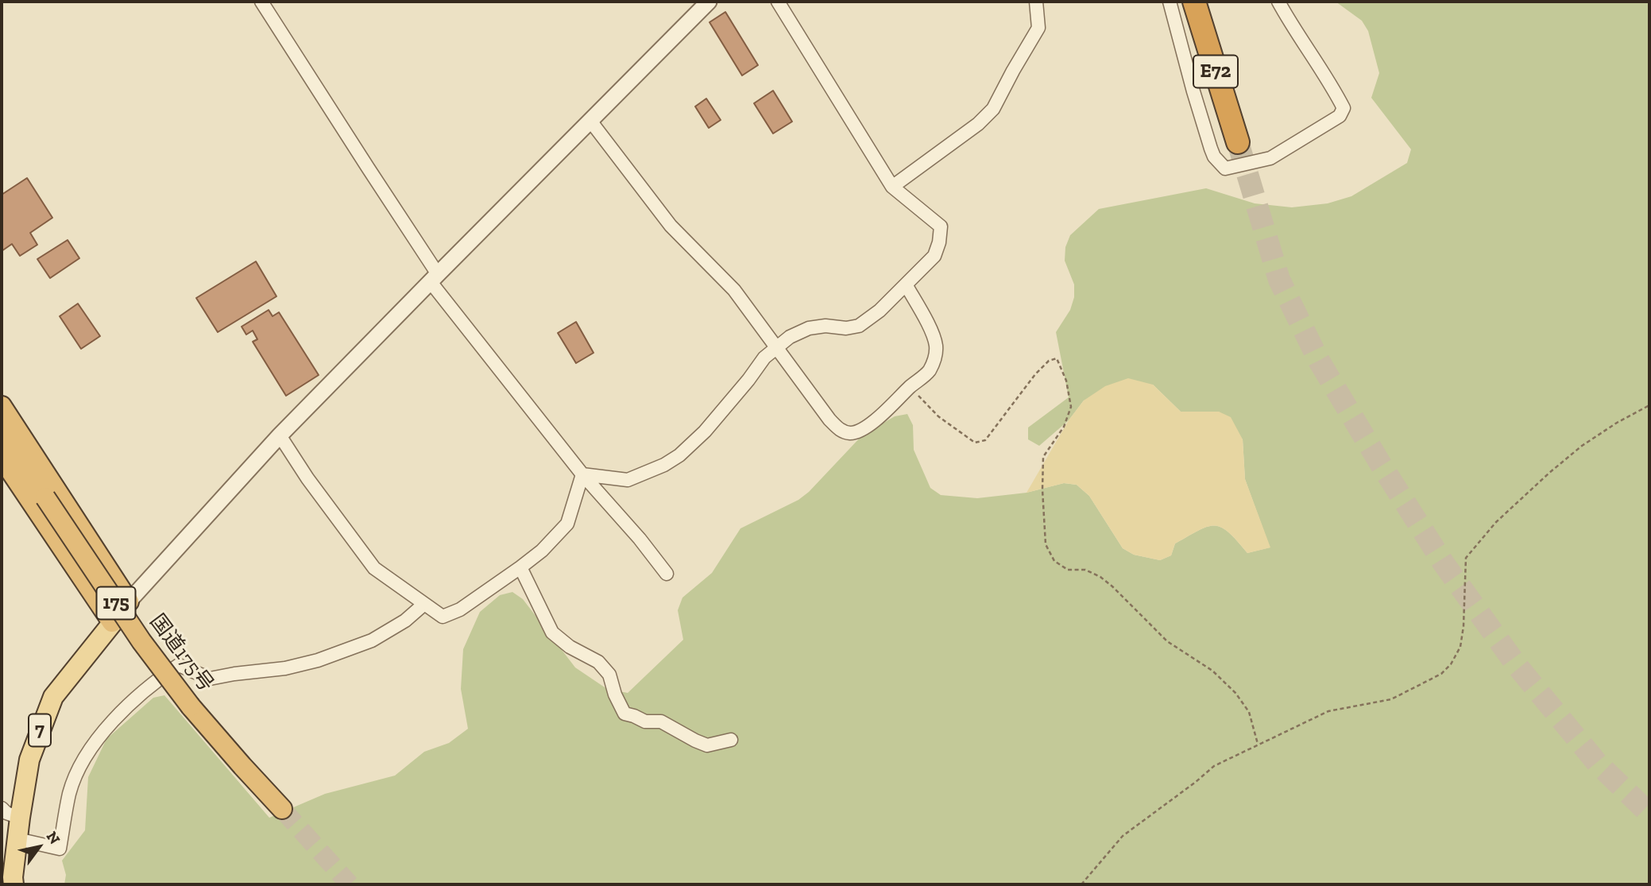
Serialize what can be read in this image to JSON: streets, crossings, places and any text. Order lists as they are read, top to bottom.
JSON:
{
  "streets": {
    "highway": ["E72", "175", "国道175号"],
    "main road": ["7"]
  },
  "crossings": [
    ["175", "7"]
  ],
  "north": "top right"
}
